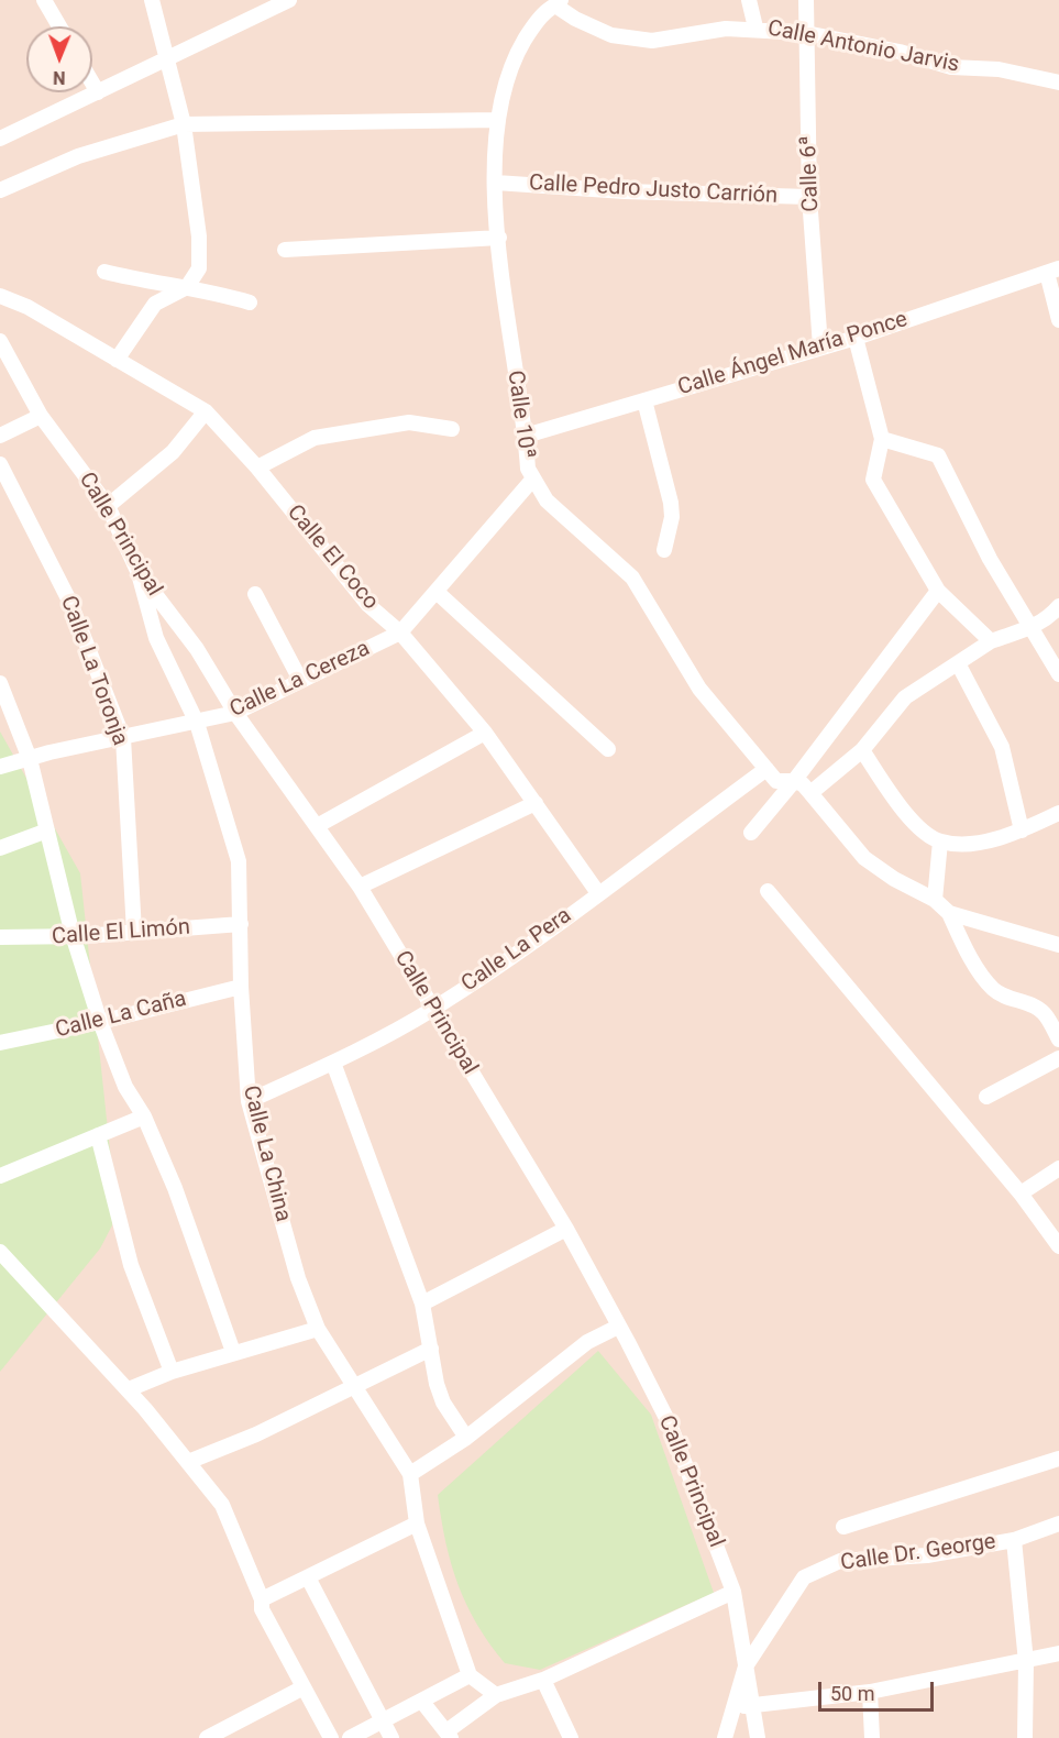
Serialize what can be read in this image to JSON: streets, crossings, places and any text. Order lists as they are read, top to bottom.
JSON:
{
  "streets": {
    "street": [
      "Calle Antonio Jarvis",
      "Calle 6ª",
      "Calle Pedro Justo Carrión",
      "Calle Ángel María Ponce",
      "Calle 10ª",
      "Calle Principal",
      "Calle El Coco",
      "Calle La Toronja",
      "Calle La Cereza",
      "Calle El Limón",
      "Calle La Pera",
      "Calle La Caña",
      "Calle La China",
      "Calle Dr. George"
    ]
  },
  "crossings": [
    ["Calle Antonio Jarvis", "Calle 6ª"],
    ["Calle Antonio Jarvis", "Calle 10ª"],
    ["Calle 6ª", "Calle Pedro Justo Carrión"],
    ["Calle 6ª", "Calle Ángel María Ponce"],
    ["Calle Pedro Justo Carrión", "Calle 10ª"],
    ["Calle Ángel María Ponce", "Calle 10ª"],
    ["Calle 10ª", "Calle La Cereza"],
    ["Calle 10ª", "Calle La Pera"],
    ["Calle Principal", "Calle La Cereza"],
    ["Calle Principal", "Calle La Pera"],
    ["Calle Principal", "Calle La China"],
    ["Calle Principal", "Calle Dr. George"],
    ["Calle El Coco", "Calle La Cereza"],
    ["Calle El Coco", "Calle La Pera"],
    ["Calle La Toronja", "Calle La Cereza"],
    ["Calle La Toronja", "Calle El Limón"],
    ["Calle La Cereza", "Calle La China"],
    ["Calle El Limón", "Calle La China"],
    ["Calle La Pera", "Calle La China"],
    ["Calle La Caña", "Calle La China"]
  ],
  "scale_bar": "50 m",
  "north": "bottom"
}
